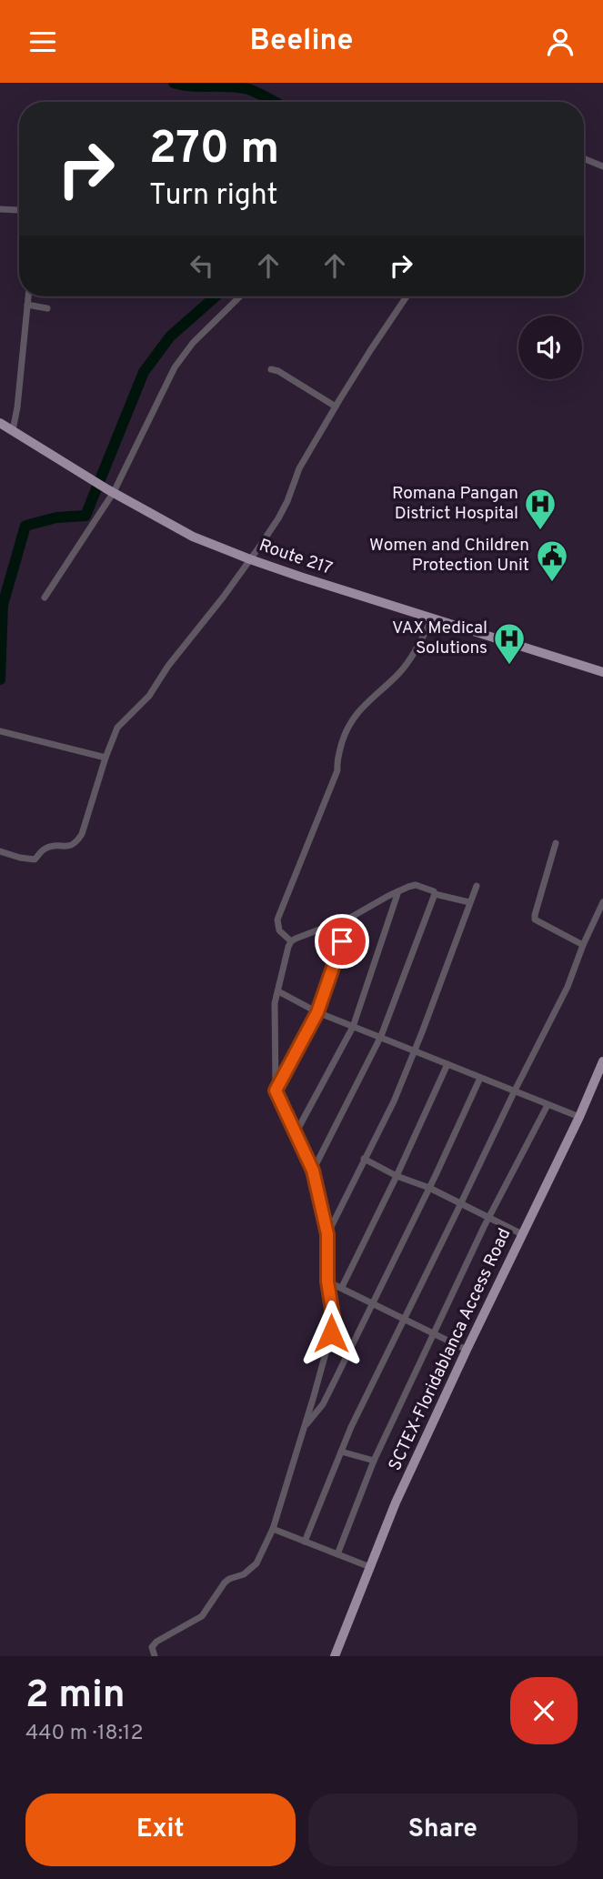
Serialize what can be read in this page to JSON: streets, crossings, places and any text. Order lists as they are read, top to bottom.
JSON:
{
  "streets": {
    "main road": ["Route 217", "SCTEX-Floridablanca Access Road"]
  },
  "places": {
    "hospital": ["Romana Pangan District Hospital", "VAX Medical Solutions"],
    "public building": ["Women and Children Protection Unit"]
  },
  "page": {
    "header": "Beeline",
    "turn": ["270 m", "Turn right"],
    "heading": ["2 min", "440 m · 18:12"],
    "buttons": ["Exit", "Share"]
  }
}
